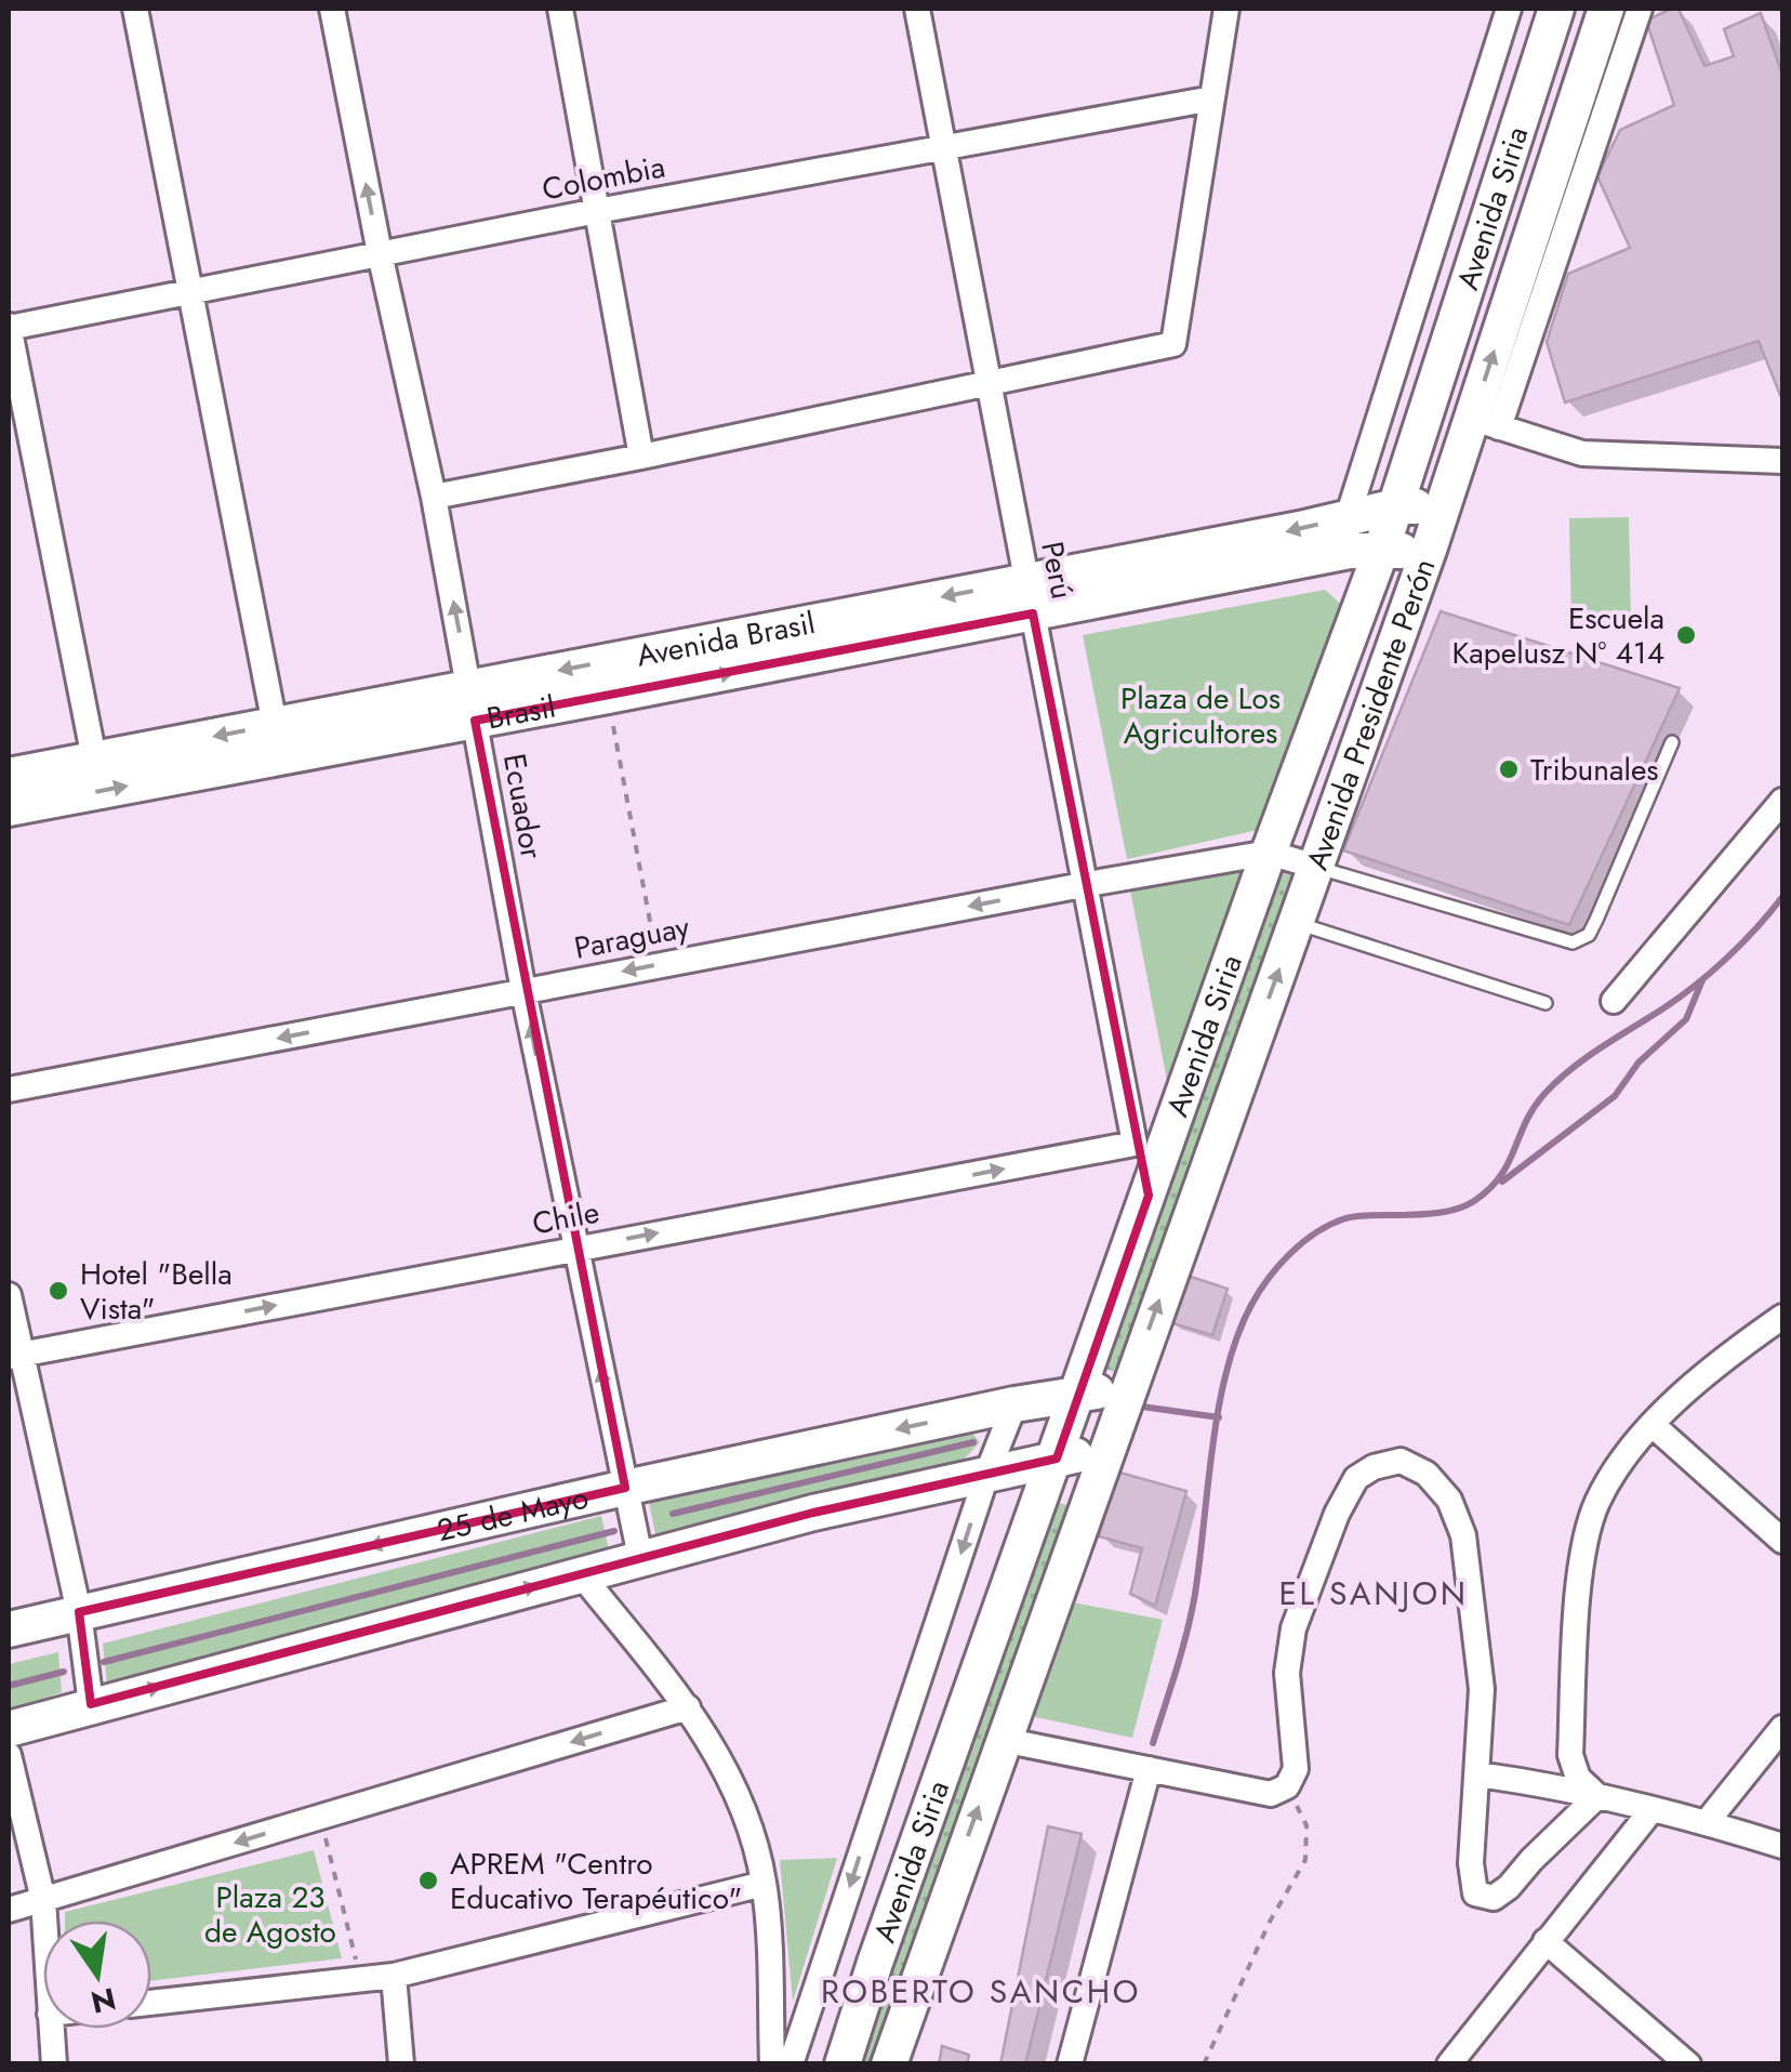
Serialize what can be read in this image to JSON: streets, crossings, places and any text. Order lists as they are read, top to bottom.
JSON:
{
  "streets": {
    "street": [
      "Colombia",
      "Avenida Siria",
      "Perú",
      "Avenida Brasil",
      "Brasil",
      "Avenida Presidente Perón",
      "Ecuador",
      "Paraguay",
      "Chile",
      "25 de Mayo"
    ]
  },
  "crossings": [
    ["Colombia", "Perú"],
    ["Colombia", "Ecuador"],
    ["Avenida Siria", "Avenida Brasil"],
    ["Avenida Siria", "Avenida Presidente Perón"],
    ["Avenida Siria", "Paraguay"],
    ["Avenida Siria", "25 de Mayo"],
    ["Perú", "Avenida Brasil"],
    ["Perú", "Brasil"],
    ["Perú", "Paraguay"],
    ["Perú", "Chile"],
    ["Avenida Brasil", "Brasil"],
    ["Avenida Brasil", "Avenida Presidente Perón"],
    ["Avenida Brasil", "Ecuador"],
    ["Brasil", "Ecuador"],
    ["Avenida Presidente Perón", "25 de Mayo"],
    ["Ecuador", "Paraguay"],
    ["Ecuador", "Chile"],
    ["Ecuador", "25 de Mayo"]
  ],
  "one_way": ["Paraguay", "Chile"],
  "districts": ["EL SANJON", "ROBERTO SANCHO"],
  "parks": ["Plaza de Los Agricultores", "Plaza 23 de Agosto"],
  "places": [
    "Escuela Kapelusz Nº 414",
    "Tribunales",
    "Hotel \"Bella Vista\"",
    "APREM \"Centro Educativo Terapéutico\""
  ],
  "north": "bottom"
}
